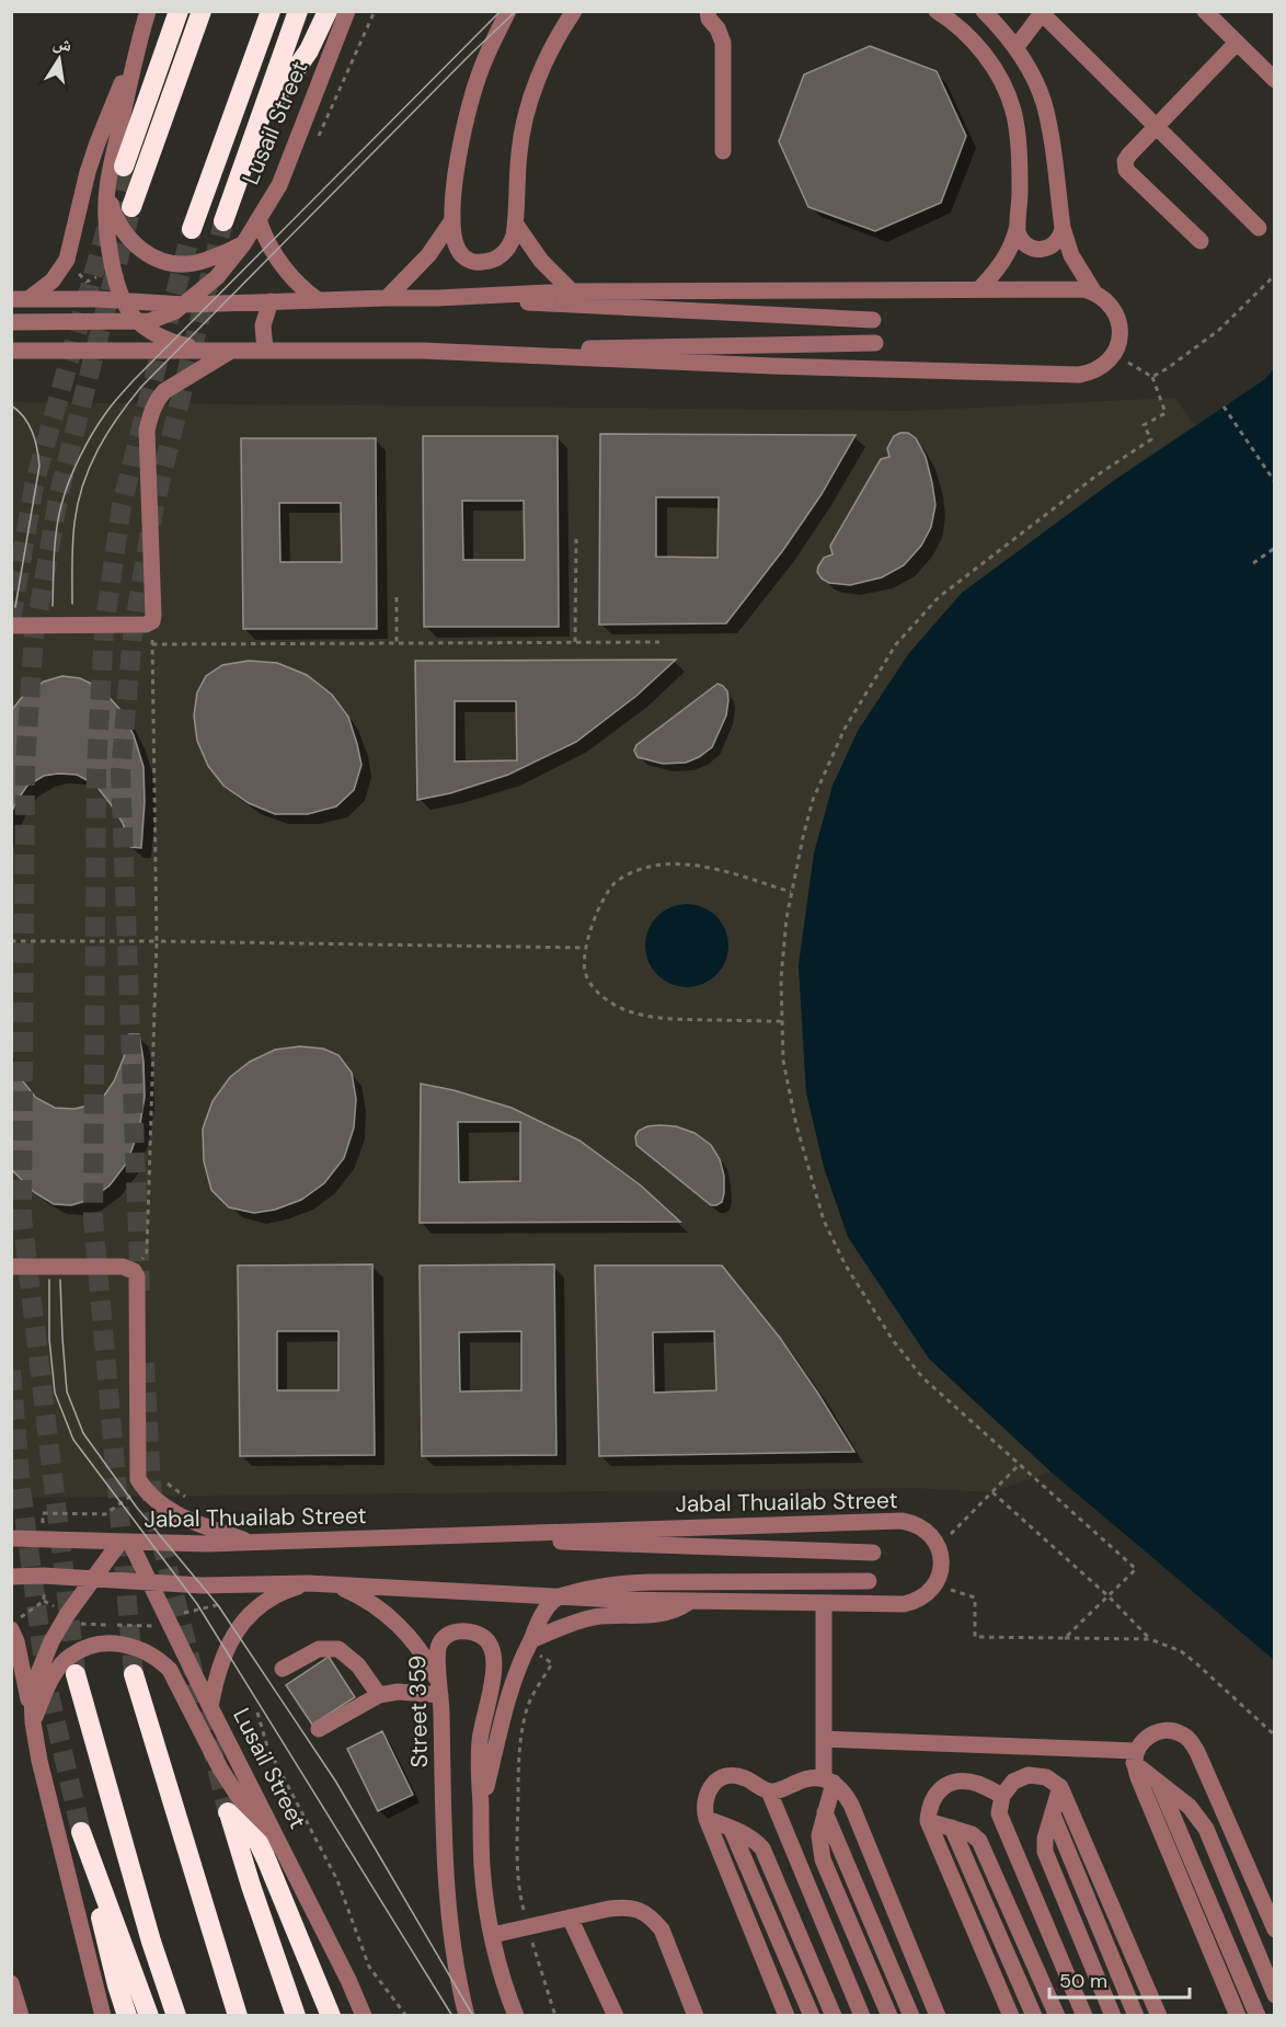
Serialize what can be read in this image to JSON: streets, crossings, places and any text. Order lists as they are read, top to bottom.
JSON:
{
  "streets": {
    "highway": ["Lusail Street"],
    "street": ["Jabal Thuailab Street", "Street 359"]
  },
  "crossings": [
    ["Lusail Street", "Jabal Thuailab Street"]
  ],
  "scale_bar": "50 m",
  "north": "top"
}
